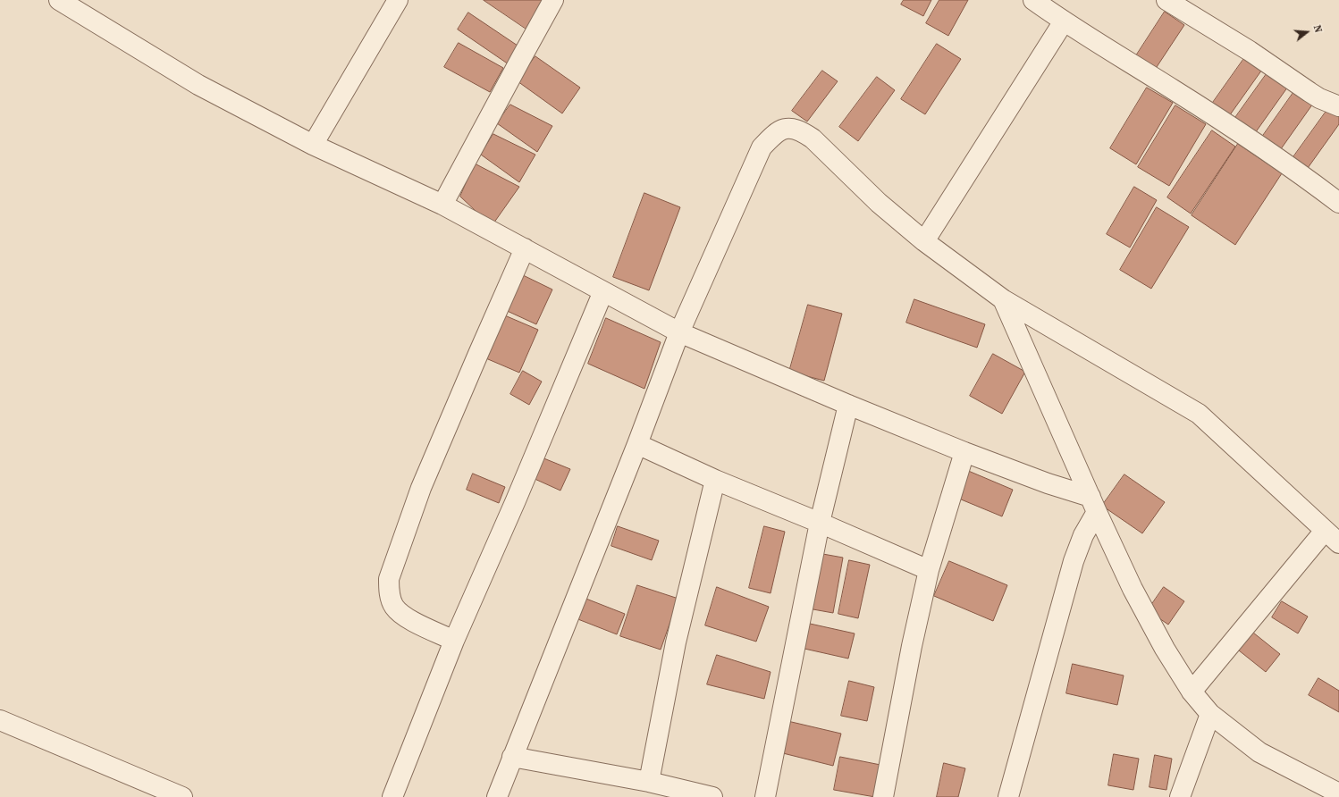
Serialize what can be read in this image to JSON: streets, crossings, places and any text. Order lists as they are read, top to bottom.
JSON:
{
  "north": "right"
}
